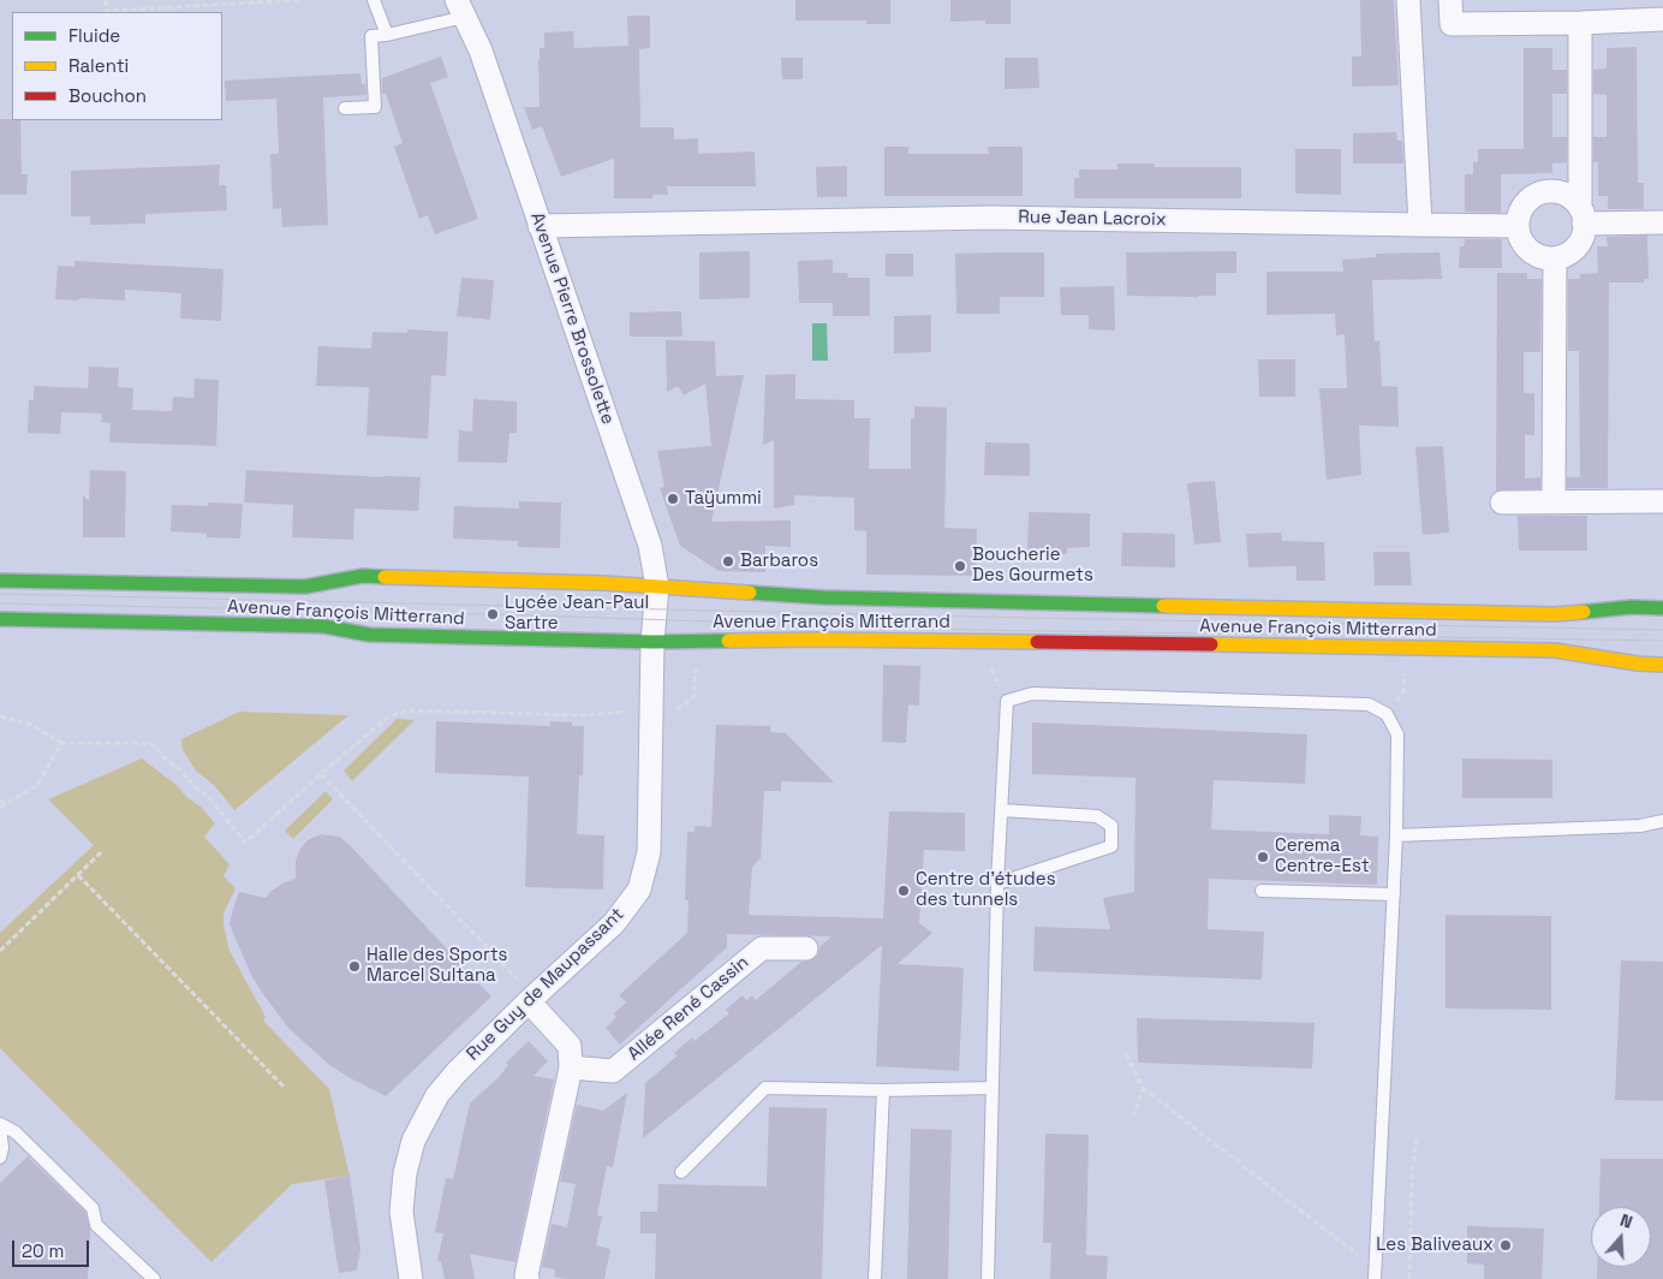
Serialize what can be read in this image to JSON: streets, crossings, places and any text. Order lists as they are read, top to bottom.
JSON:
{
  "streets": {
    "street": [
      "Rue Jean Lacroix",
      "Avenue Pierre Brossolette",
      "Avenue François Mitterrand",
      "Rue Guy de Maupassant",
      "Allée René Cassin"
    ]
  },
  "crossings": [
    ["Rue Jean Lacroix", "Avenue Pierre Brossolette"],
    ["Avenue Pierre Brossolette", "Avenue François Mitterrand"],
    ["Avenue Pierre Brossolette", "Rue Guy de Maupassant"],
    ["Avenue François Mitterrand", "Rue Guy de Maupassant"]
  ],
  "places": [
    "Taÿummi",
    "Barbaros",
    "Boucherie Des Gourmets",
    "Lycée Jean-Paul Sartre",
    "Cerema Centre-Est",
    "Centre d'études des tunnels",
    "Halle des Sports Marcel Sultana",
    "Les Baliveaux"
  ],
  "legend": ["Fluide", "Ralenti", "Bouchon"],
  "scale_bar": "20 m",
  "north": "top"
}
